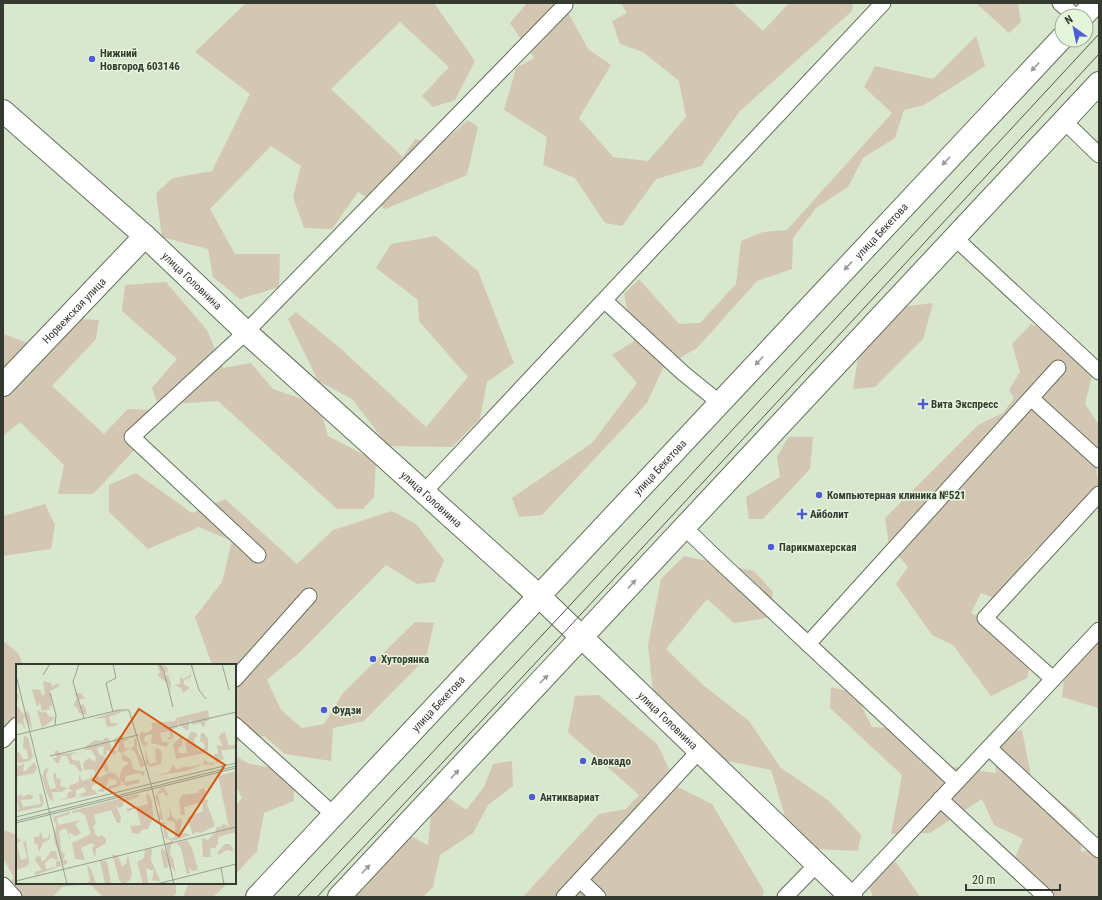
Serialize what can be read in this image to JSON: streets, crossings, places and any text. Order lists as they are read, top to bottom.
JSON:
{
  "streets": {
    "main road": ["улица Бекетова", "улица Головнина", "Норвежская улица"]
  },
  "crossings": [
    ["улица Бекетова", "улица Головнина"],
    ["улица Головнина", "Норвежская улица"]
  ],
  "places": {
    "other": [
      "Нижний Новгород 603146",
      "Компьютерная клиника №521",
      "Парикмахерская",
      "Хуторянка",
      "Фудзи",
      "Авокадо",
      "Антиквариат"
    ],
    "health": ["Вита Экспресс", "Айболит"]
  },
  "scale_bar": "20 m",
  "north": "top left"
}
